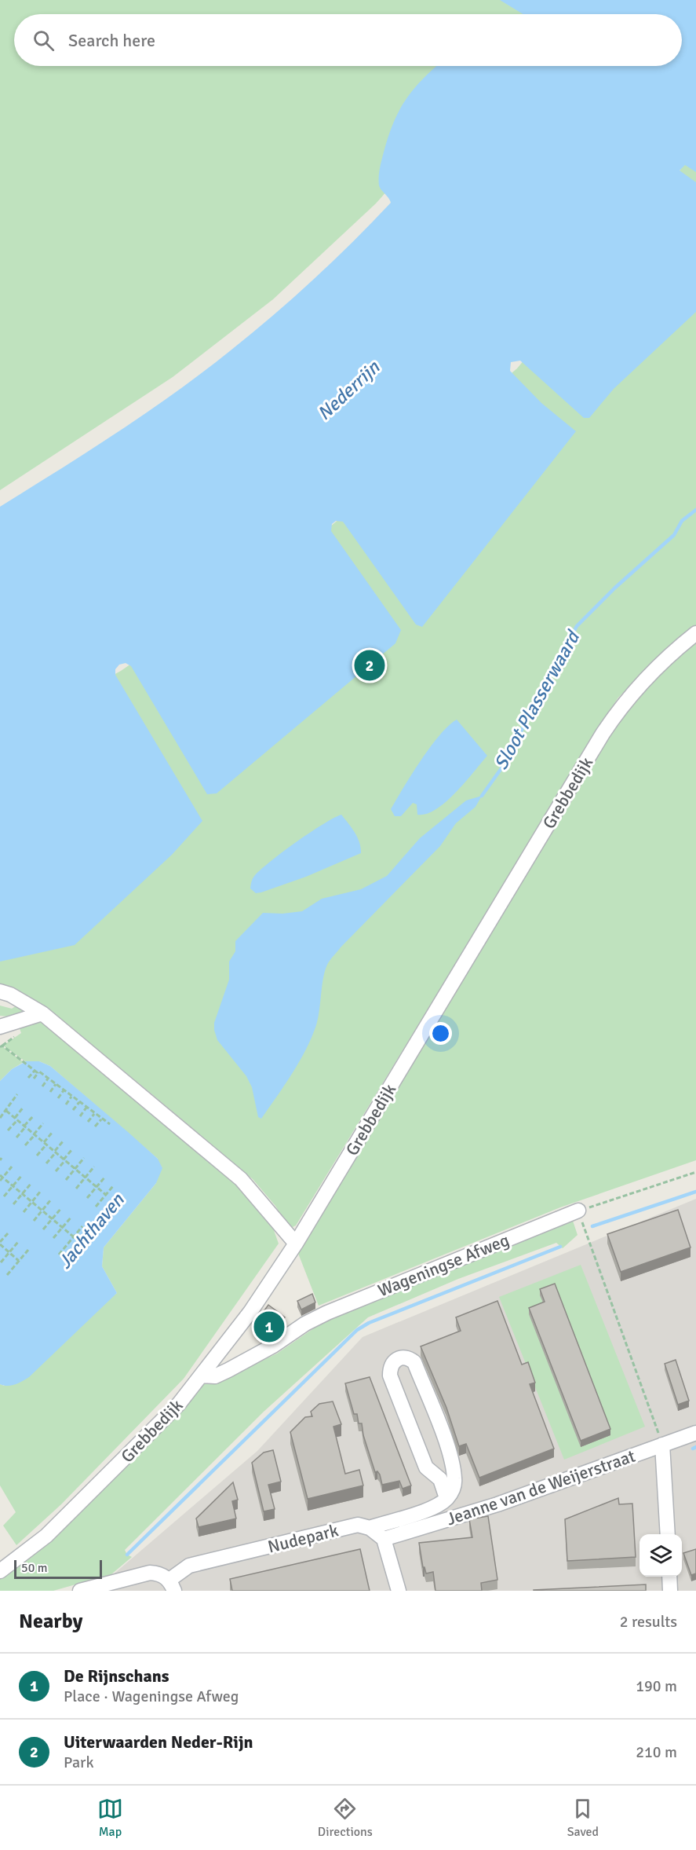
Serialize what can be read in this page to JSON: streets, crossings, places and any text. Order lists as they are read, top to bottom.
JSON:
{
  "streets": {
    "street": [
      "Grebbedijk",
      "Wageningse Afweg",
      "Jeanne van de Weijerstraat",
      "Nudepark"
    ]
  },
  "crossings": [
    ["Grebbedijk", "Wageningse Afweg"]
  ],
  "water": ["Nederrijn", "Sloot Plasserwaard", "Jachthaven"],
  "scale_bar": "50 m",
  "page": {
    "search": "Search here",
    "pins": ["2", "1"],
    "scale": "50 m",
    "heading": ["Nearby", "2 results"],
    "list": [
      {
        "mark": "1",
        "name": "De Rijnschans",
        "note": "Place · Wageningse Afweg",
        "value": "190 m"
      },
      {
        "mark": "2",
        "name": "Uiterwaarden Neder-Rijn",
        "note": "Park",
        "value": "210 m"
      }
    ],
    "nav": ["Map", "Directions", "Saved"]
  }
}
